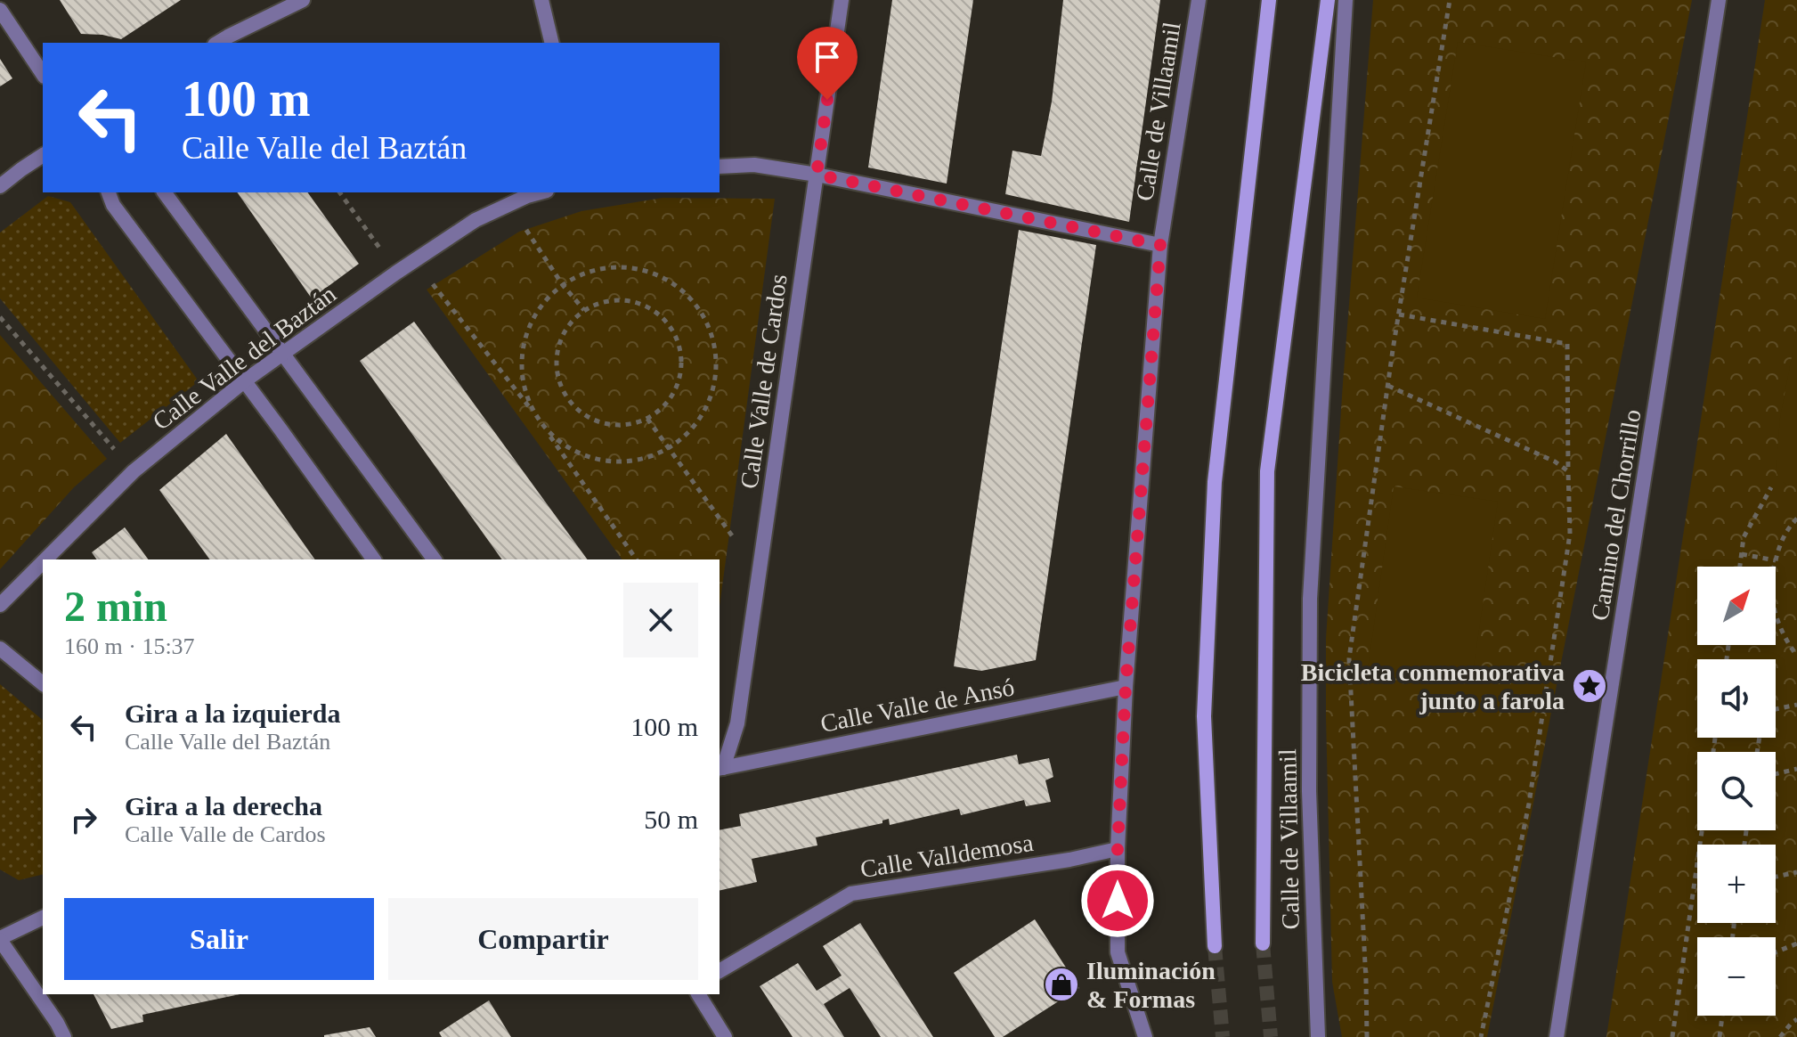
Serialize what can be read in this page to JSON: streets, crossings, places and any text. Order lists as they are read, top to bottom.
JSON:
{
  "streets": {
    "main road": ["Calle de Villaamil"],
    "street": [
      "Calle Valle del Baztán",
      "Calle Valle de Cardos",
      "Camino del Chorrillo",
      "Calle Valle de Ansó",
      "Calle Valldemosa"
    ]
  },
  "crossings": [
    ["Calle de Villaamil", "Calle Valle de Ansó"],
    ["Calle de Villaamil", "Calle Valldemosa"],
    ["Calle Valle de Cardos", "Calle Valle de Ansó"]
  ],
  "places": {
    "place": ["Bicicleta conmemorativa junto a farola"],
    "shop": ["Iluminación & Formas"]
  },
  "north": "top right",
  "page": {
    "turn": ["100 m", "Calle Valle del Baztán"],
    "heading": ["2 min", "160 m · 15:37"],
    "map_buttons": ["+", "−"],
    "list": [
      {
        "name": "Gira a la izquierda",
        "note": "Calle Valle del Baztán",
        "value": "100 m"
      },
      {
        "name": "Gira a la derecha",
        "note": "Calle Valle de Cardos",
        "value": "50 m"
      }
    ],
    "buttons": ["Salir", "Compartir"]
  }
}
